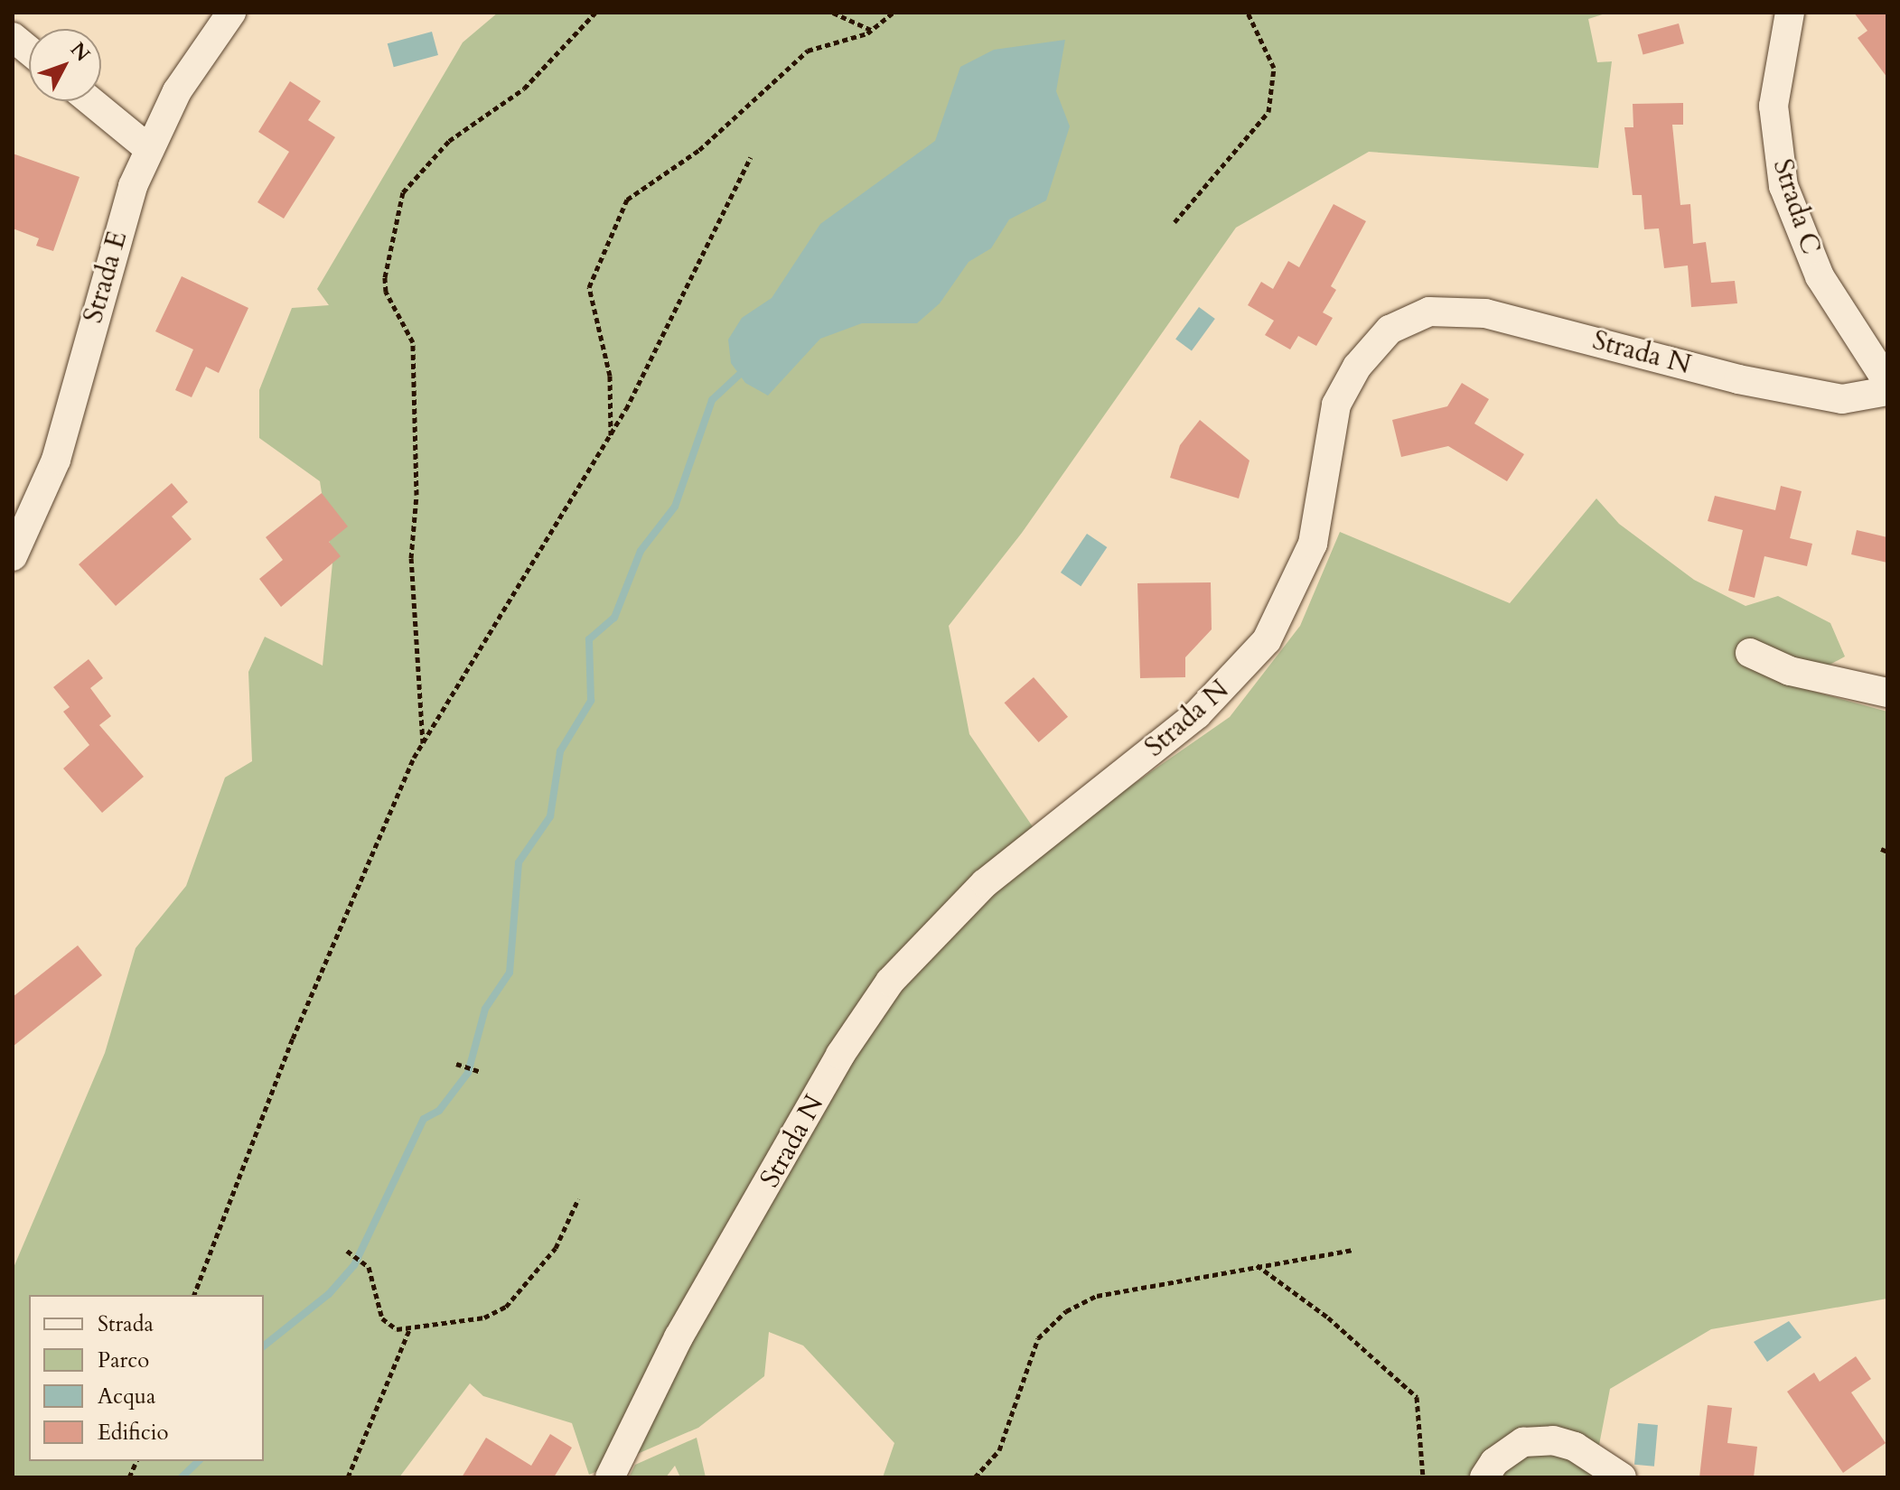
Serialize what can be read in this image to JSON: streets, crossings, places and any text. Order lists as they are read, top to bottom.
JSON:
{
  "streets": {
    "street": ["Strada C", "Strada E", "Strada N"]
  },
  "legend": [
    "Strada",
    "Parco",
    "Acqua",
    "Edificio"
  ],
  "north": "top right"
}
